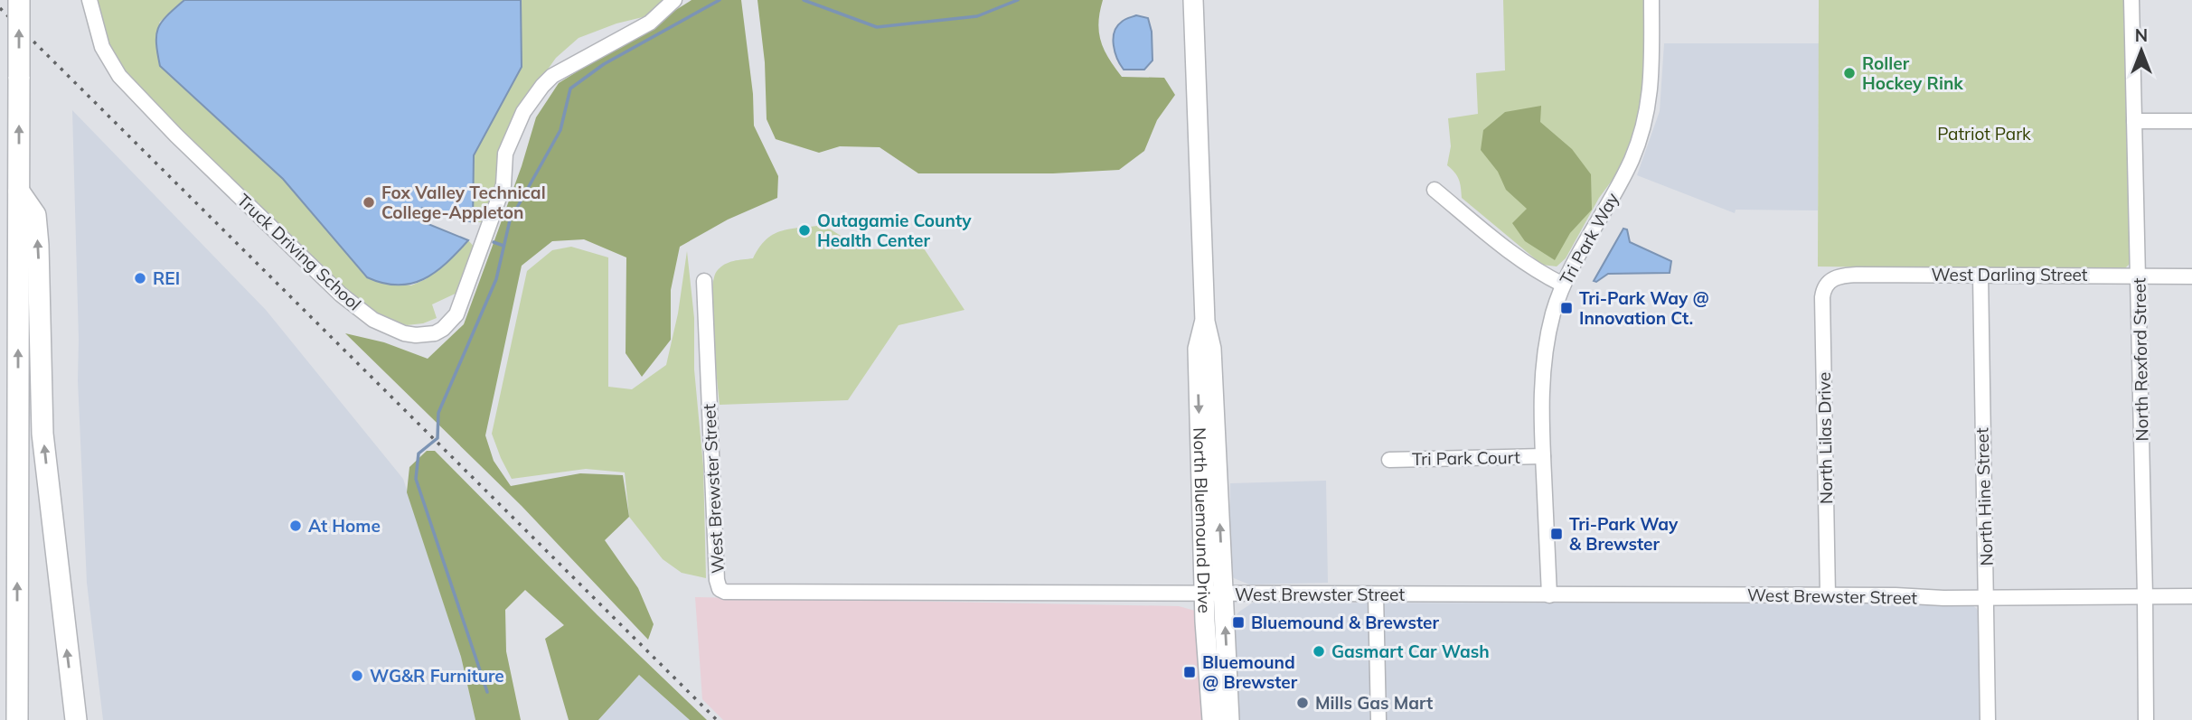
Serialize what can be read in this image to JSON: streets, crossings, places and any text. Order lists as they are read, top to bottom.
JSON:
{
  "streets": {
    "main road": ["North Bluemound Drive"],
    "street": [
      "Tri Park Way",
      "Truck Driving School",
      "West Darling Street",
      "North Rexford Street",
      "North Lilas Drive",
      "Tri Park Court",
      "West Brewster Street",
      "North Hine Street"
    ]
  },
  "crossings": [
    ["Tri Park Way", "Tri Park Court"],
    ["Tri Park Way", "West Brewster Street"],
    ["West Darling Street", "North Rexford Street"],
    ["West Darling Street", "North Lilas Drive"],
    ["West Darling Street", "North Hine Street"],
    ["North Rexford Street", "West Brewster Street"],
    ["North Lilas Drive", "West Brewster Street"],
    ["West Brewster Street", "North Hine Street"],
    ["West Brewster Street", "North Bluemound Drive"]
  ],
  "parks": ["Patriot Park"],
  "places": {
    "other": [
      "Roller Hockey Rink",
      "Fox Valley Technical College-Appleton",
      "Outagamie County Health Center",
      "REI",
      "At Home",
      "Gasmart Car Wash",
      "WG&R Furniture",
      "Mills Gas Mart"
    ],
    "transit": [
      "Tri-Park Way @ Innovation Ct.",
      "Tri-Park Way & Brewster",
      "Bluemound & Brewster",
      "Bluemound @ Brewster"
    ]
  },
  "north": "top"
}
